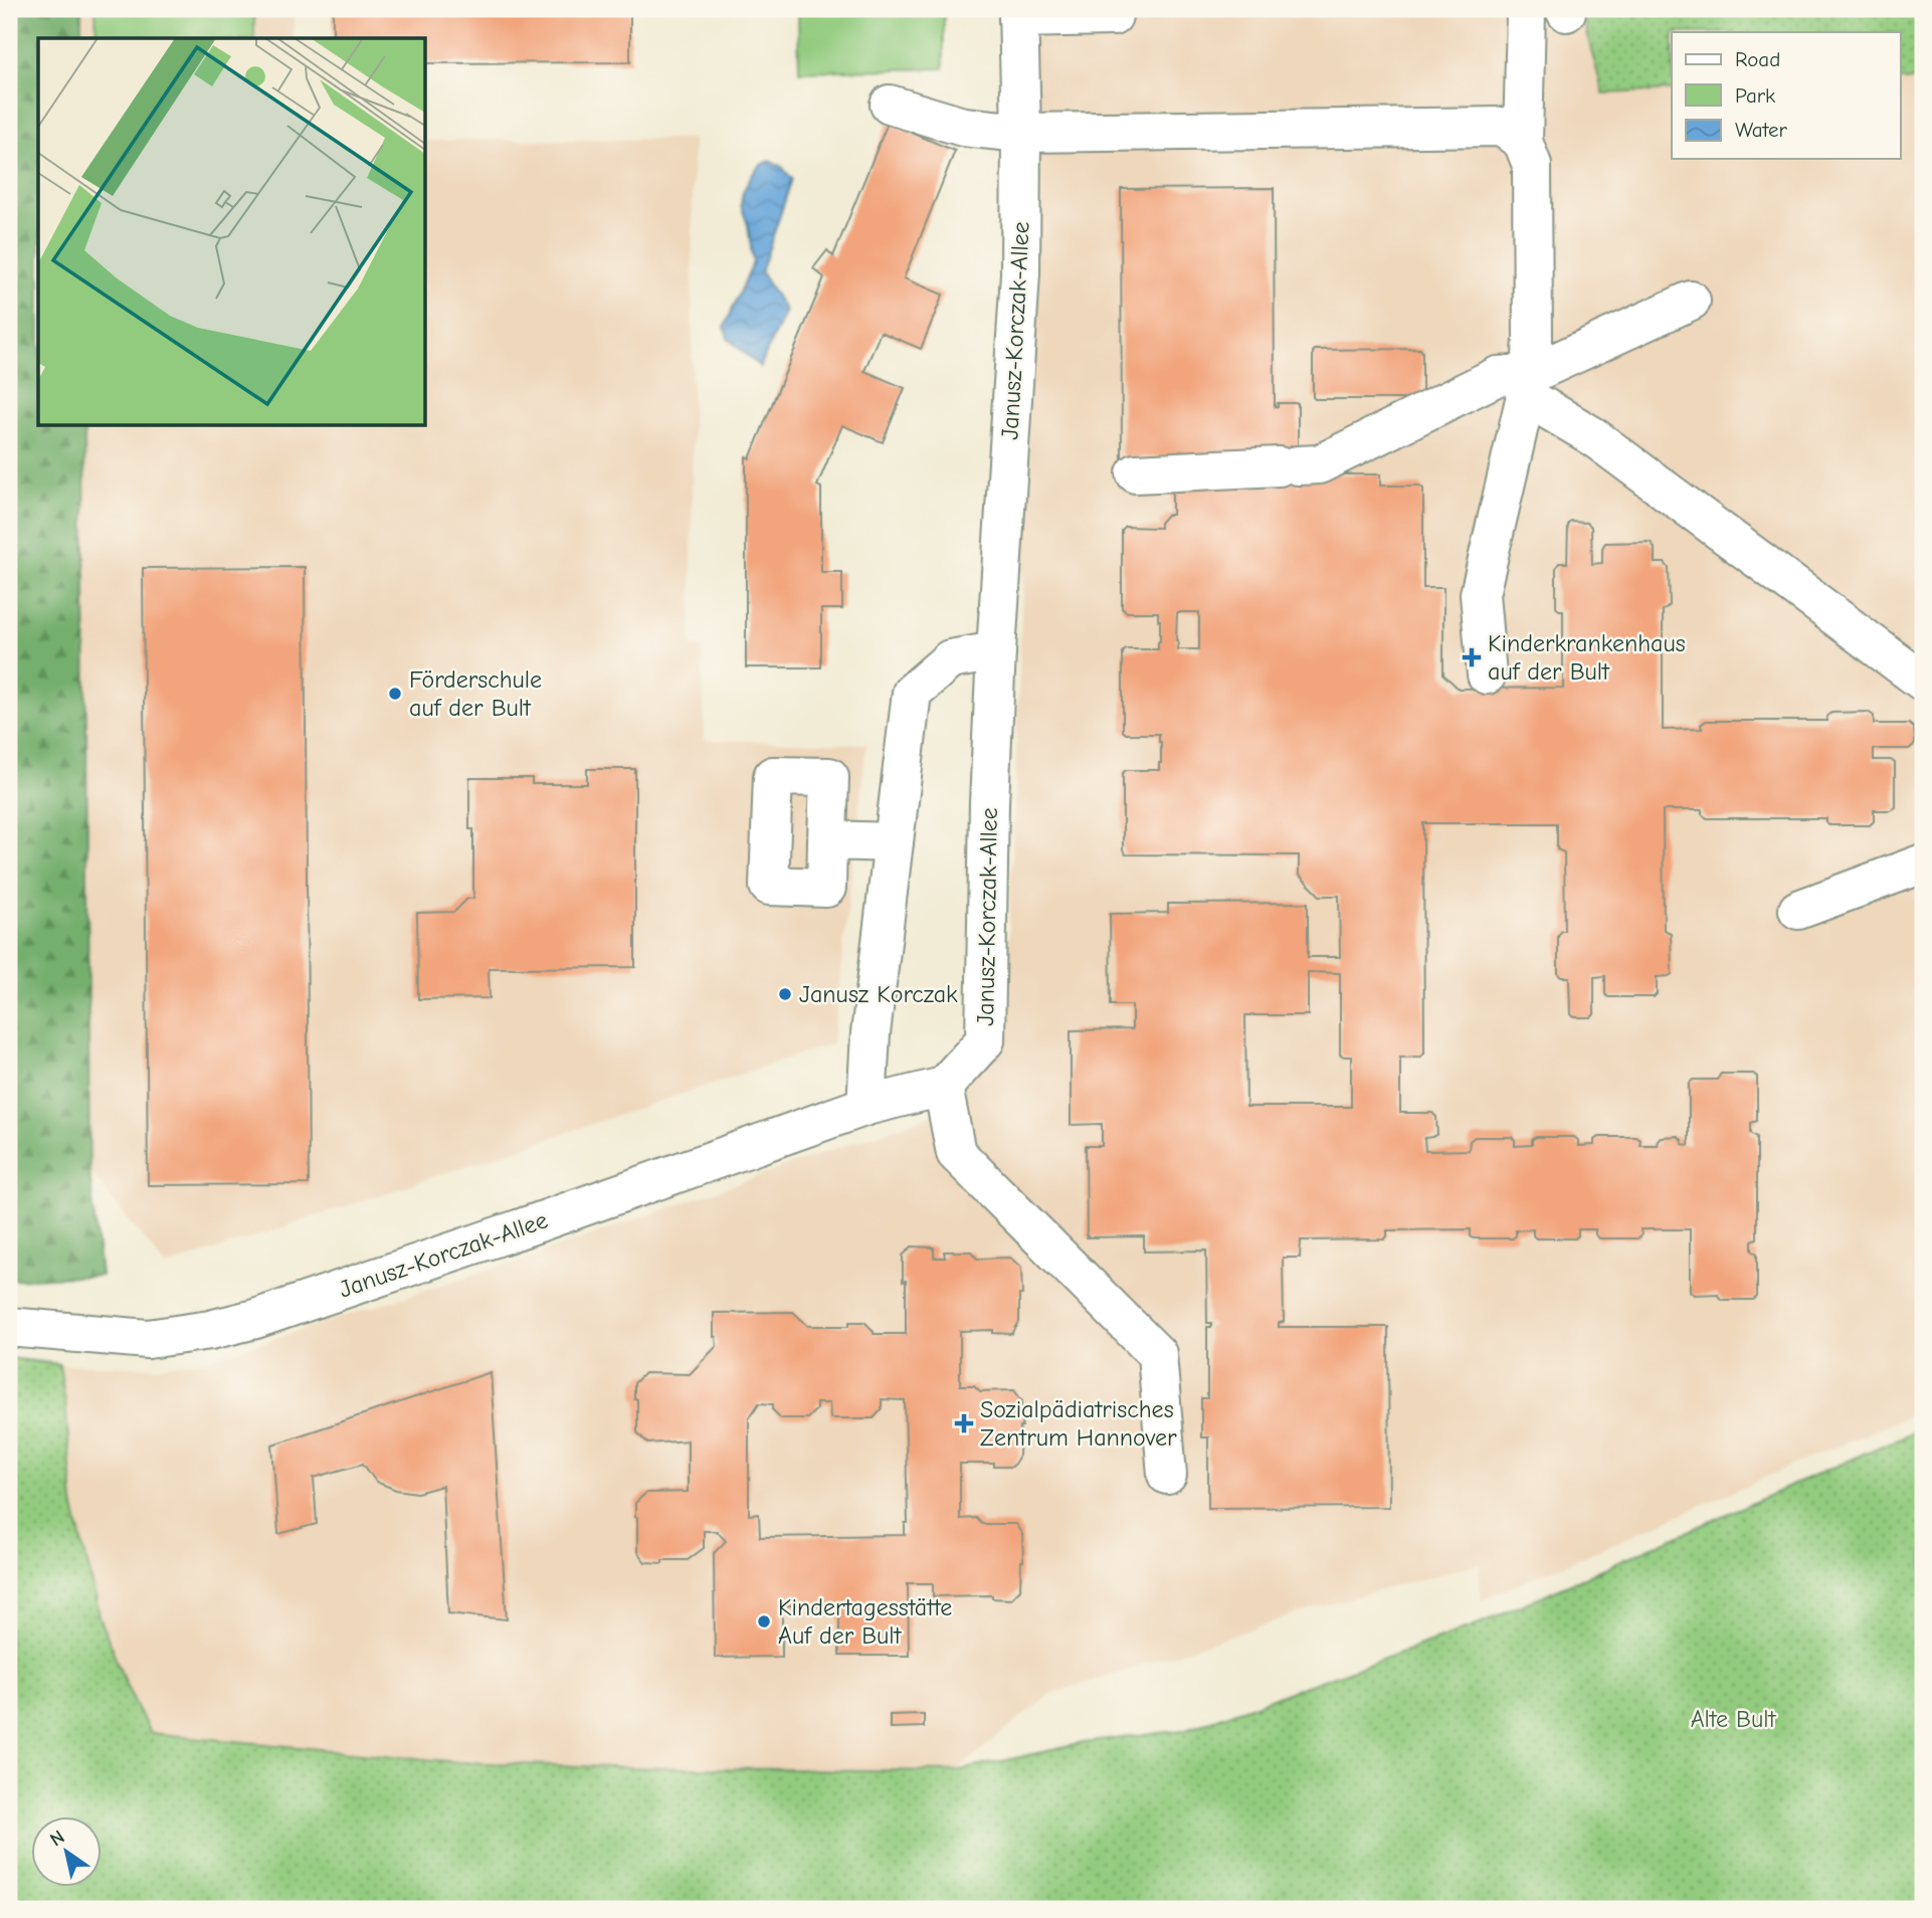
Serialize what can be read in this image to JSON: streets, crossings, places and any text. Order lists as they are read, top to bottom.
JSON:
{
  "streets": {
    "street": ["Janusz-Korczak-Allee"]
  },
  "parks": ["Alte Bult"],
  "places": {
    "health": ["Kinderkrankenhaus auf der Bult", "Sozialpädiatrisches Zentrum Hannover"],
    "other": ["Förderschule auf der Bult", "Janusz Korczak", "Kindertagesstätte Auf der Bult"]
  },
  "legend": ["Road", "Park", "Water"],
  "north": "top left"
}
